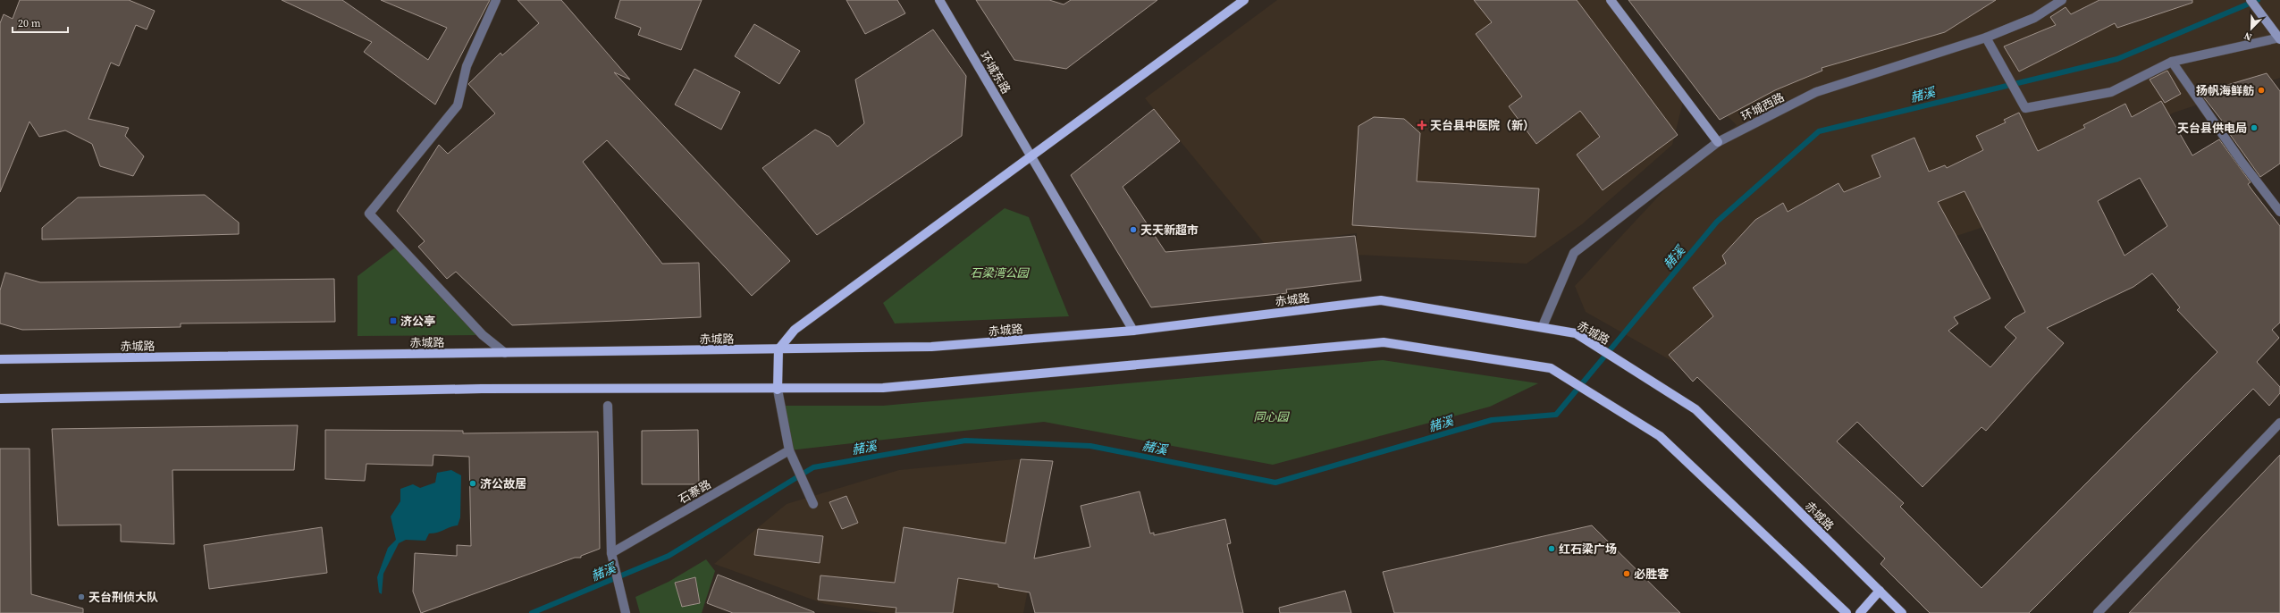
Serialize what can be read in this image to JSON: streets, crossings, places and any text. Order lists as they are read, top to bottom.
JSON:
{
  "streets": {
    "main road": ["环城东路", "赤城路"],
    "street": ["环城西路", "石寨路"]
  },
  "crossings": [
    ["环城东路", "赤城路"],
    ["环城西路", "赤城路"]
  ],
  "water": ["赭溪"],
  "parks": ["石梁湾公园", "同心园"],
  "places": {
    "other": [
      "扬帆海鲜舫",
      "天台县供电局",
      "天天新超市",
      "济公故居",
      "红石梁广场",
      "必胜客",
      "天台刑侦大队"
    ],
    "health": ["天台县中医院（新）"],
    "transit": ["济公亭"]
  },
  "scale_bar": "20 m",
  "north": "bottom left"
}
